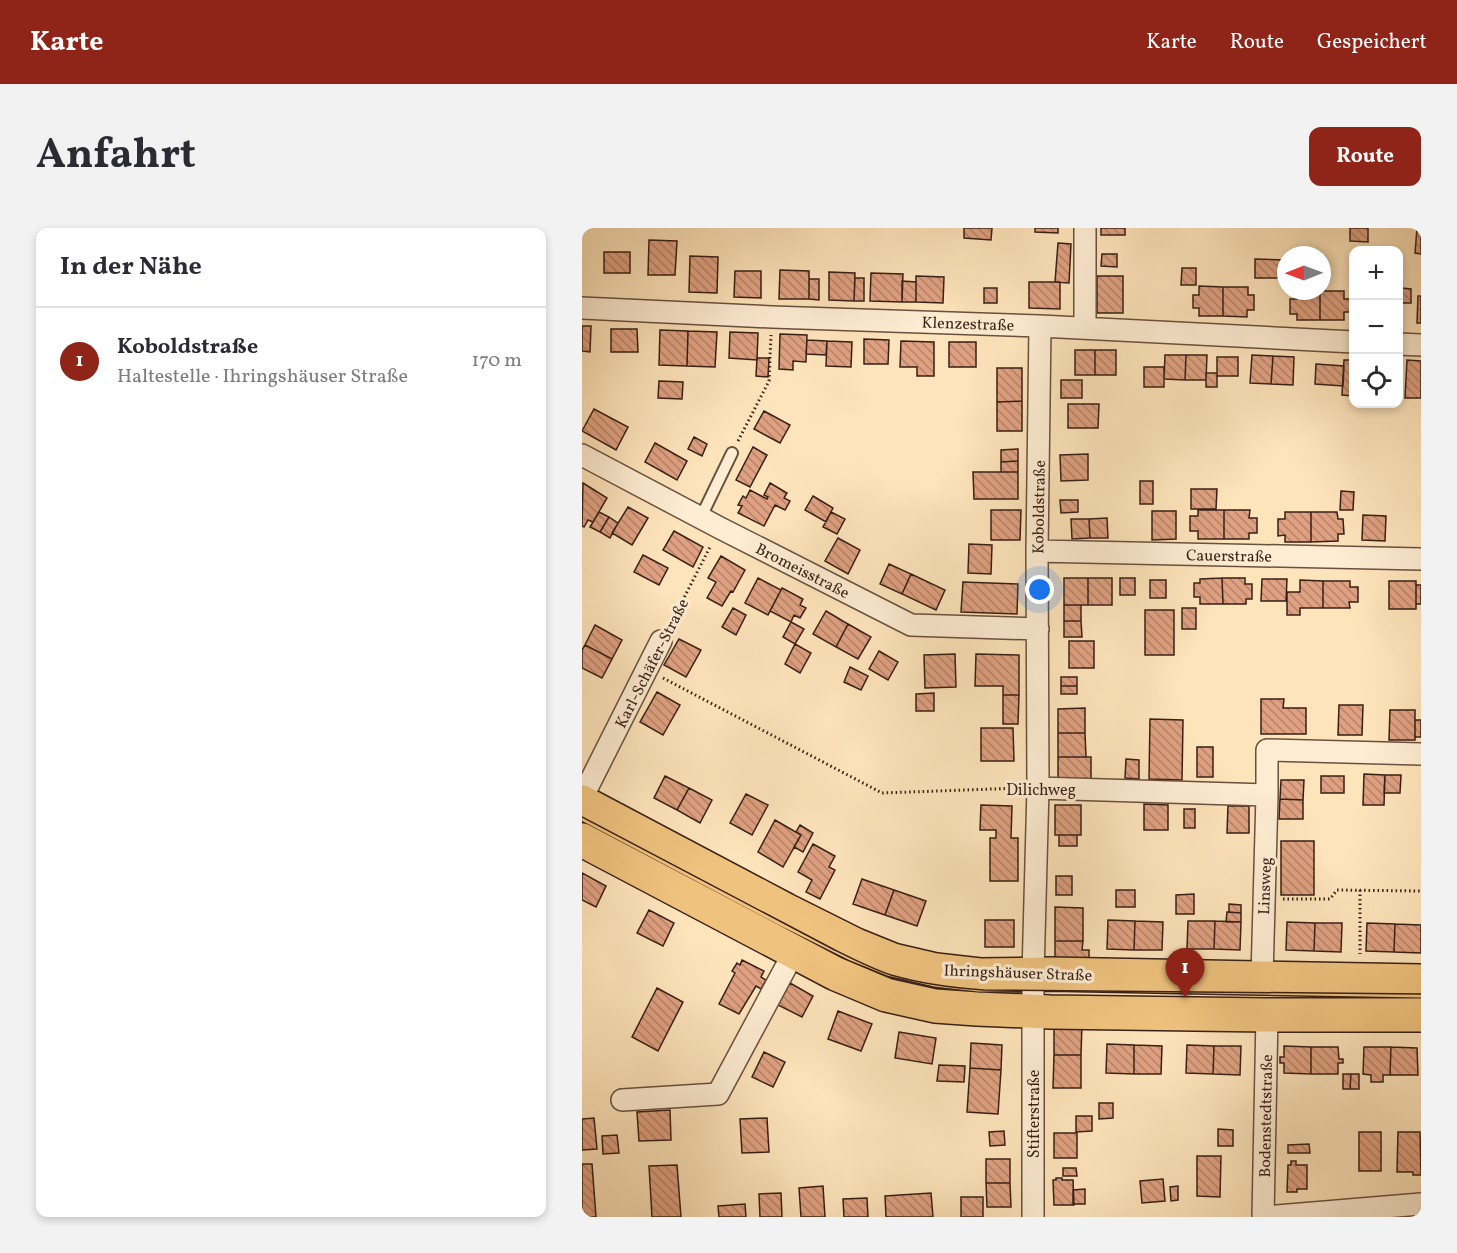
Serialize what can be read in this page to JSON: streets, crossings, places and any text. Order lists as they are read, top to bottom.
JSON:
{
  "streets": {
    "main road": ["Ihringshäuser Straße"],
    "street": [
      "Klenzestraße",
      "Koboldstraße",
      "Cauerstraße",
      "Bromeisstraße",
      "Karl-Schäfer-Straße",
      "Dilichweg",
      "Linsweg",
      "Stifterstraße",
      "Bodenstedtstraße"
    ]
  },
  "crossings": [
    ["Klenzestraße", "Koboldstraße"],
    ["Koboldstraße", "Cauerstraße"],
    ["Koboldstraße", "Bromeisstraße"],
    ["Koboldstraße", "Dilichweg"],
    ["Koboldstraße", "Ihringshäuser Straße"],
    ["Koboldstraße", "Stifterstraße"],
    ["Bromeisstraße", "Karl-Schäfer-Straße"],
    ["Karl-Schäfer-Straße", "Dilichweg"],
    ["Karl-Schäfer-Straße", "Ihringshäuser Straße"],
    ["Dilichweg", "Linsweg"],
    ["Linsweg", "Ihringshäuser Straße"]
  ],
  "north": "left",
  "page": {
    "header": "Karte",
    "nav": ["Karte", "Route", "Gespeichert"],
    "title": "Anfahrt",
    "buttons": "Route",
    "heading": "In der Nähe",
    "map_buttons": ["+", "−"],
    "list": [
      {
        "mark": "1",
        "name": "Koboldstraße",
        "note": "Haltestelle · Ihringshäuser Straße",
        "value": "170 m"
      }
    ],
    "pins": "1"
  }
}
